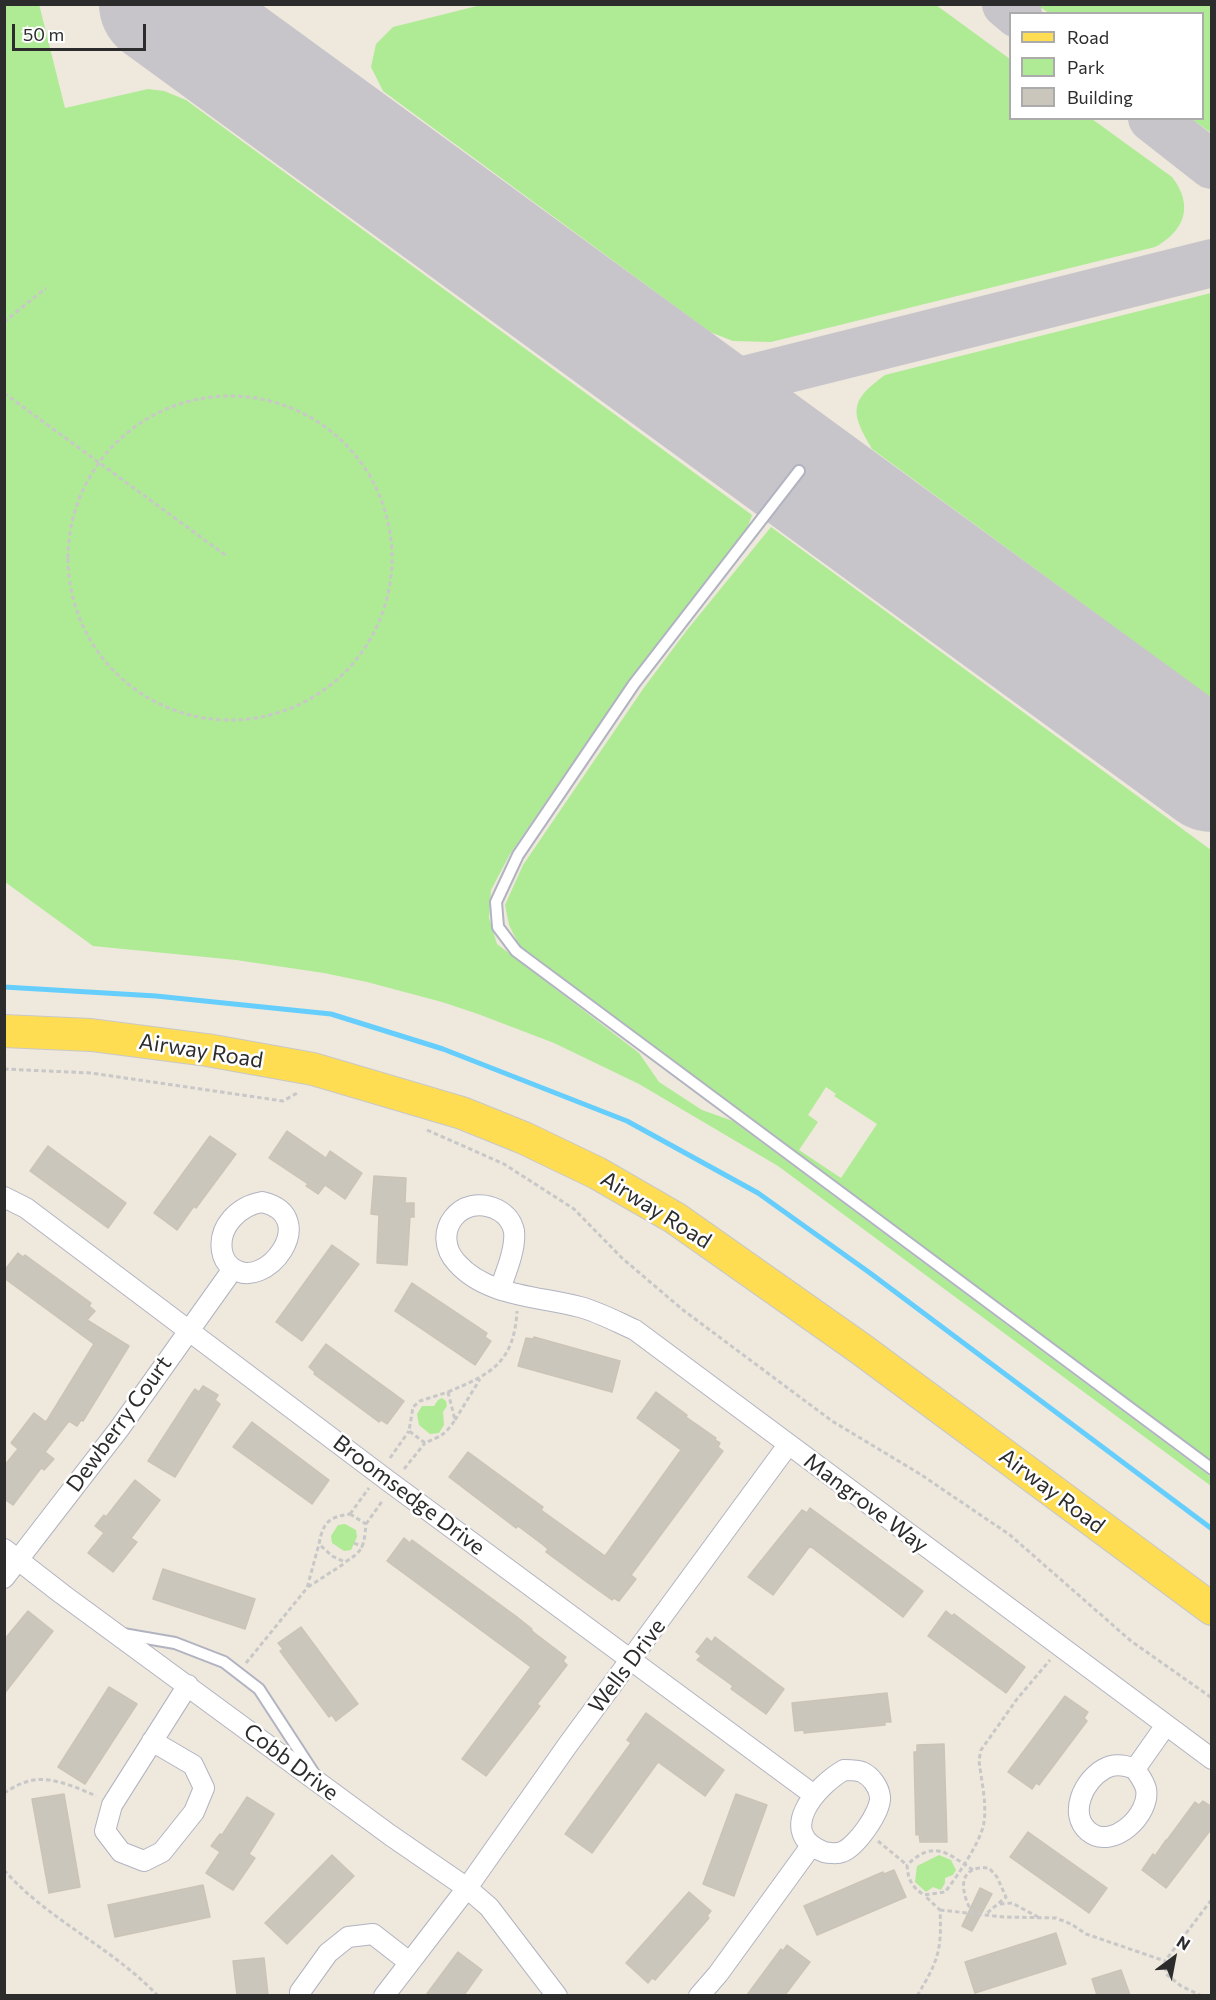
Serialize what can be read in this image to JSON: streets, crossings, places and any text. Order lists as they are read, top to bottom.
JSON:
{
  "streets": {
    "main road": ["Airway Road"],
    "street": [
      "Dewberry Court",
      "Broomsedge Drive",
      "Mangrove Way",
      "Wells Drive",
      "Cobb Drive"
    ]
  },
  "crossings": [
    ["Dewberry Court", "Broomsedge Drive"],
    ["Dewberry Court", "Cobb Drive"],
    ["Broomsedge Drive", "Wells Drive"],
    ["Mangrove Way", "Wells Drive"],
    ["Wells Drive", "Cobb Drive"]
  ],
  "legend": ["Road", "Park", "Building"],
  "scale_bar": "50 m",
  "north": "top right"
}
